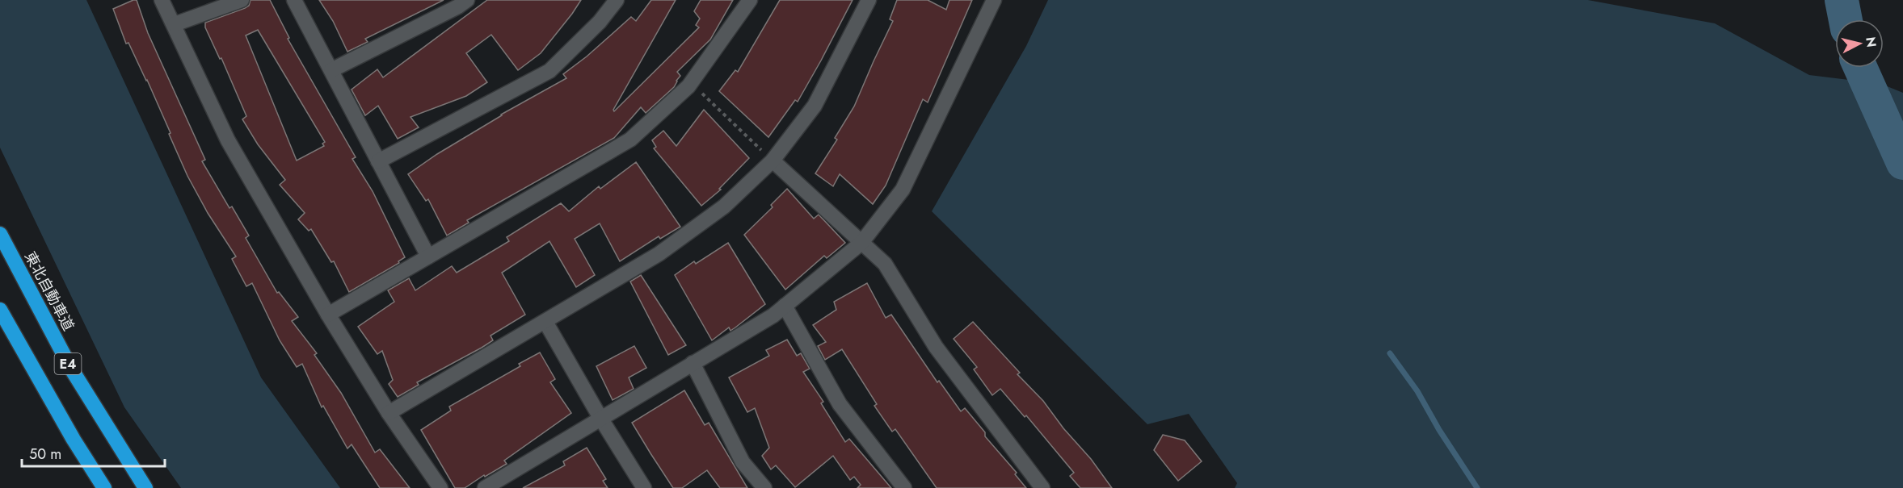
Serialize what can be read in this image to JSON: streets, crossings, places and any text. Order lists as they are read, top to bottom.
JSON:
{
  "streets": {
    "highway": ["東北自動車道", "E4"]
  },
  "scale_bar": "50 m",
  "north": "right"
}
